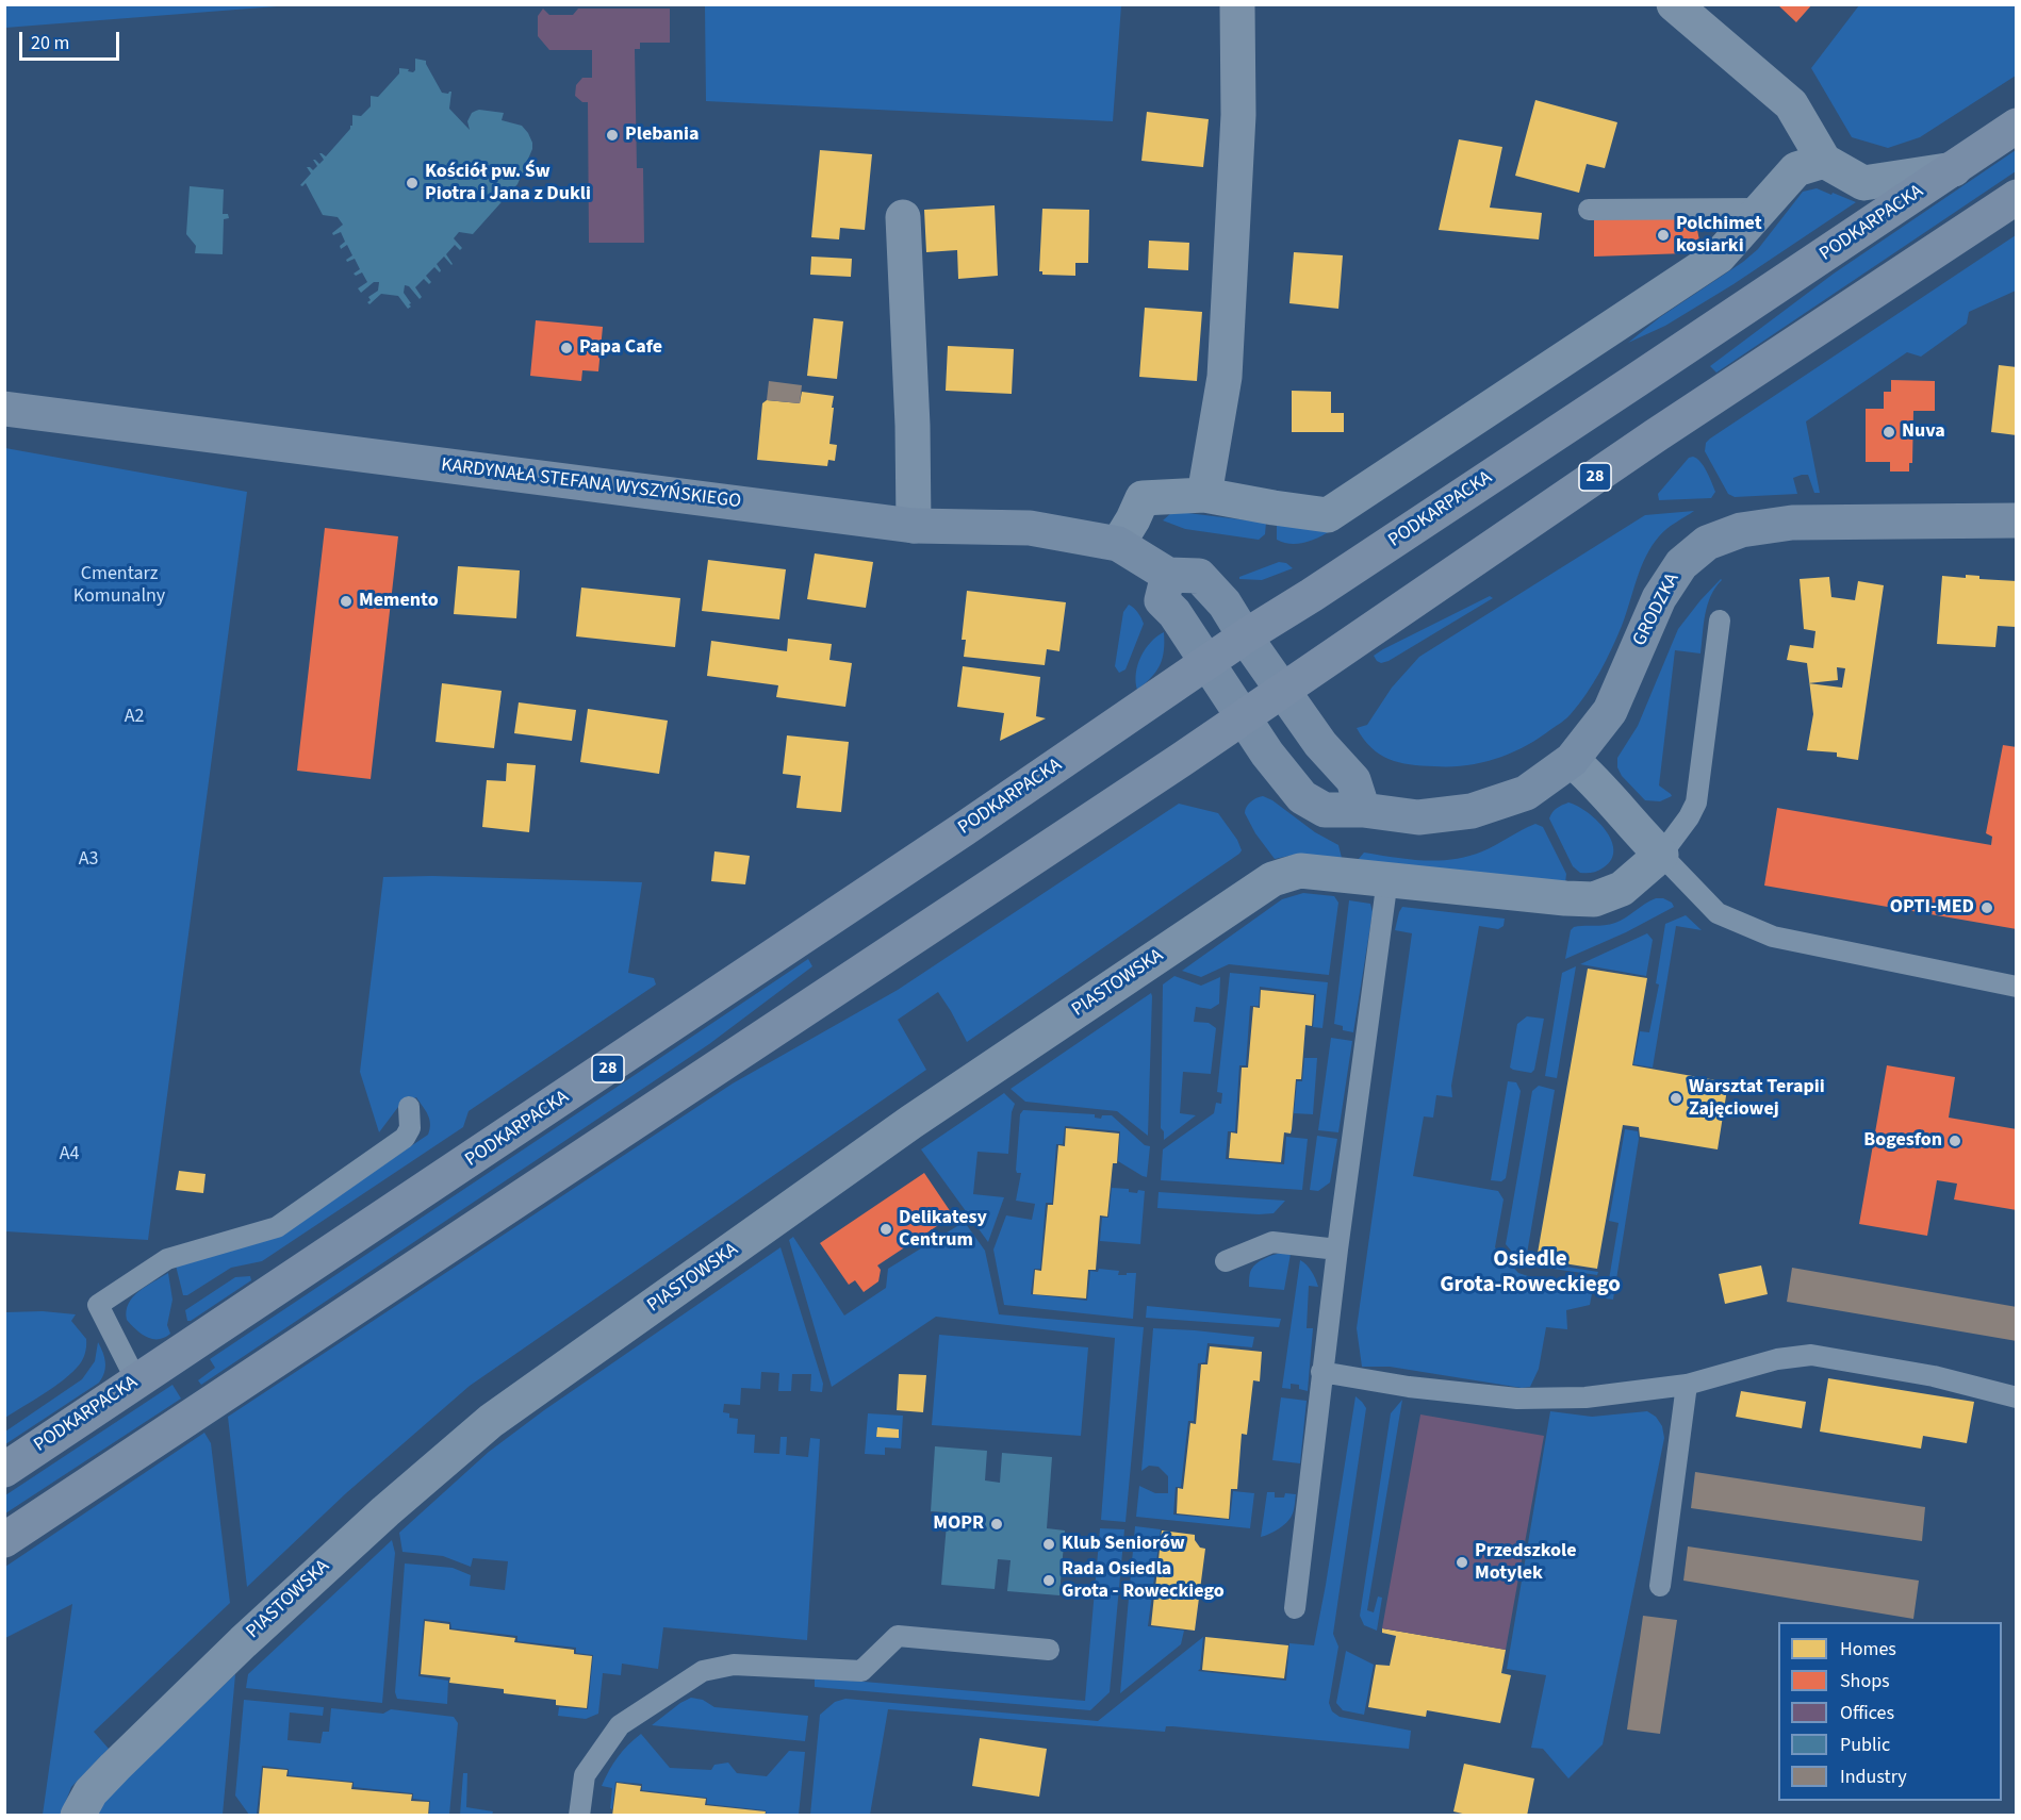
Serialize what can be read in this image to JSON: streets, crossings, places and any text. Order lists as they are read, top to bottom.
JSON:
{
  "streets": {
    "main road": ["PODKARPACKA", "28"],
    "street": ["KARDYNAŁA STEFANA WYSZYŃSKIEGO", "GRODZKA", "PIASTOWSKA"]
  },
  "crossings": [
    ["PODKARPACKA", "GRODZKA"],
    ["28", "GRODZKA"],
    ["KARDYNAŁA STEFANA WYSZYŃSKIEGO", "GRODZKA"]
  ],
  "districts": ["Osiedle Grota-Roweckiego"],
  "parks": [
    "Cmentarz Komunalny",
    "A2",
    "A3",
    "A4"
  ],
  "places": [
    "Plebania",
    "Kościół pw. Św Piotra i Jana z Dukli",
    "Polchimet kosiarki",
    "Papa Cafe",
    "Nuva",
    "Memento",
    "OPTI-MED",
    "Warsztat Terapii Zajęciowej",
    "Bogesfon",
    "Delikatesy Centrum",
    "MOPR",
    "Klub Seniorów",
    "Przedszkole Motylek",
    "Rada Osiedla Grota - Roweckiego"
  ],
  "legend": [
    "Homes",
    "Shops",
    "Offices",
    "Public",
    "Industry"
  ],
  "scale_bar": "20 m"
}
